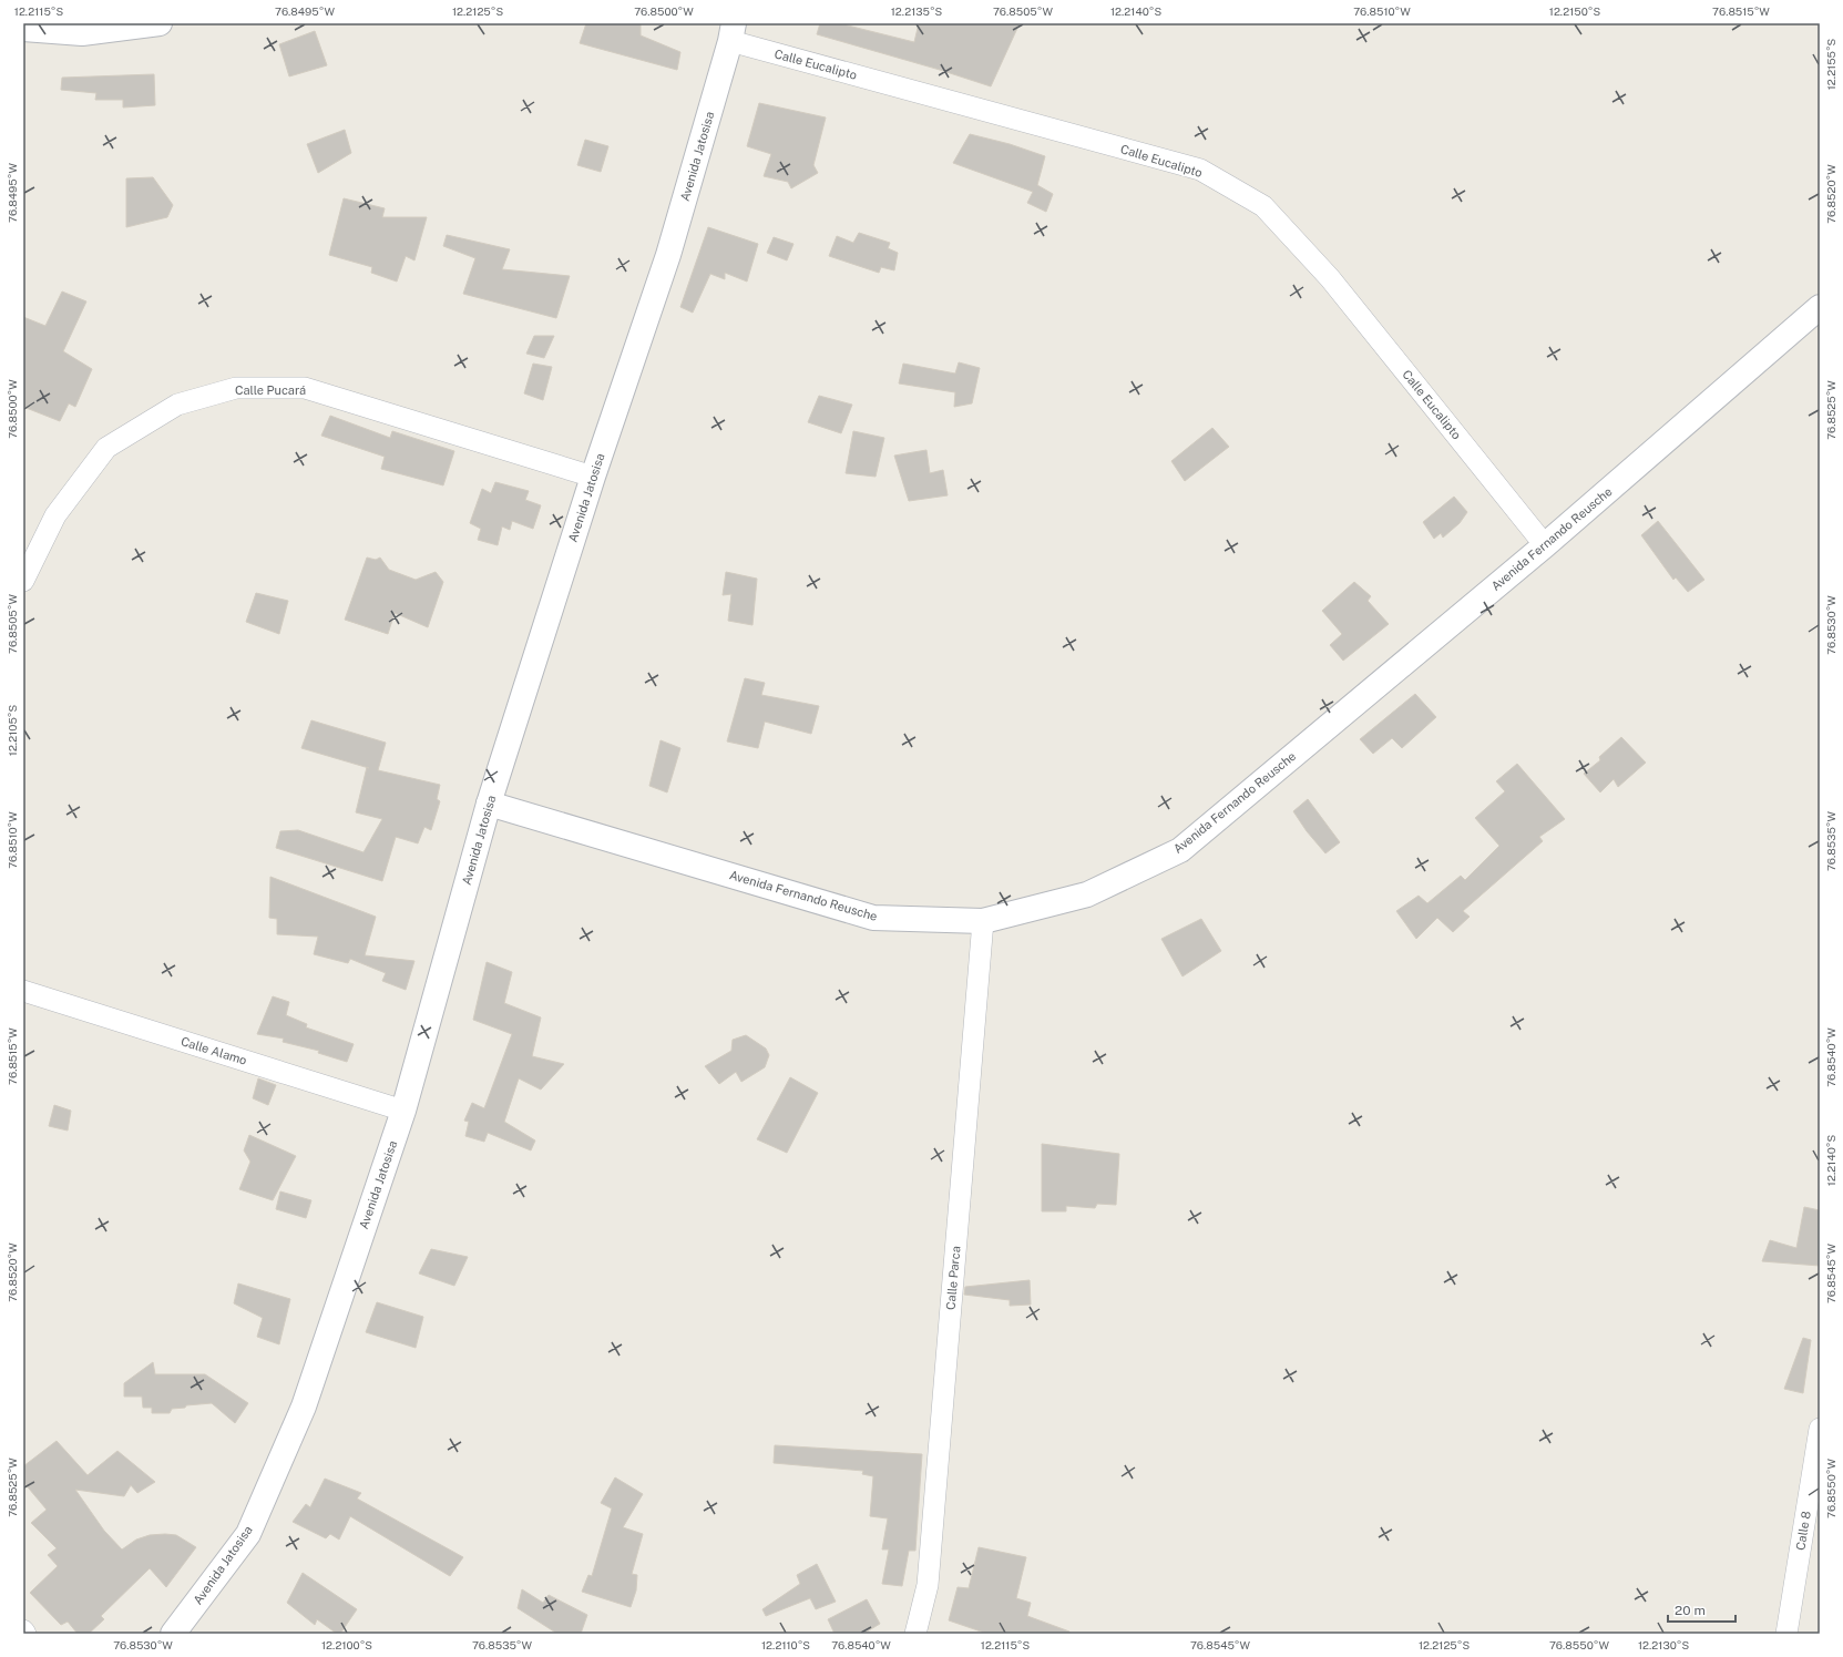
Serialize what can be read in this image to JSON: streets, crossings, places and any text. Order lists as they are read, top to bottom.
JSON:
{
  "streets": {
    "street": [
      "Calle Eucalipto",
      "Avenida Jatosisa",
      "Calle Pucará",
      "Avenida Fernando Reusche",
      "Calle Alamo",
      "Calle Parca",
      "Calle 8"
    ]
  },
  "crossings": [
    ["Calle Eucalipto", "Avenida Jatosisa"],
    ["Calle Eucalipto", "Avenida Fernando Reusche"],
    ["Avenida Jatosisa", "Calle Pucará"],
    ["Avenida Jatosisa", "Avenida Fernando Reusche"],
    ["Avenida Jatosisa", "Calle Alamo"],
    ["Avenida Fernando Reusche", "Calle Parca"]
  ],
  "scale_bar": "20 m",
  "coordinates": [
    "12.2115°S",
    "76.8495°W",
    "12.2125°S",
    "76.8500°W",
    "12.2135°S",
    "76.8505°W",
    "12.2140°S",
    "76.8510°W",
    "12.2150°S",
    "76.8515°W",
    "12.2155°S",
    "76.8520°W",
    "76.8525°W",
    "76.8530°W",
    "12.2105°S",
    "76.8535°W",
    "76.8540°W",
    "76.8545°W",
    "76.8550°W",
    "12.2100°S",
    "12.2110°S",
    "12.2130°S"
  ]
}
